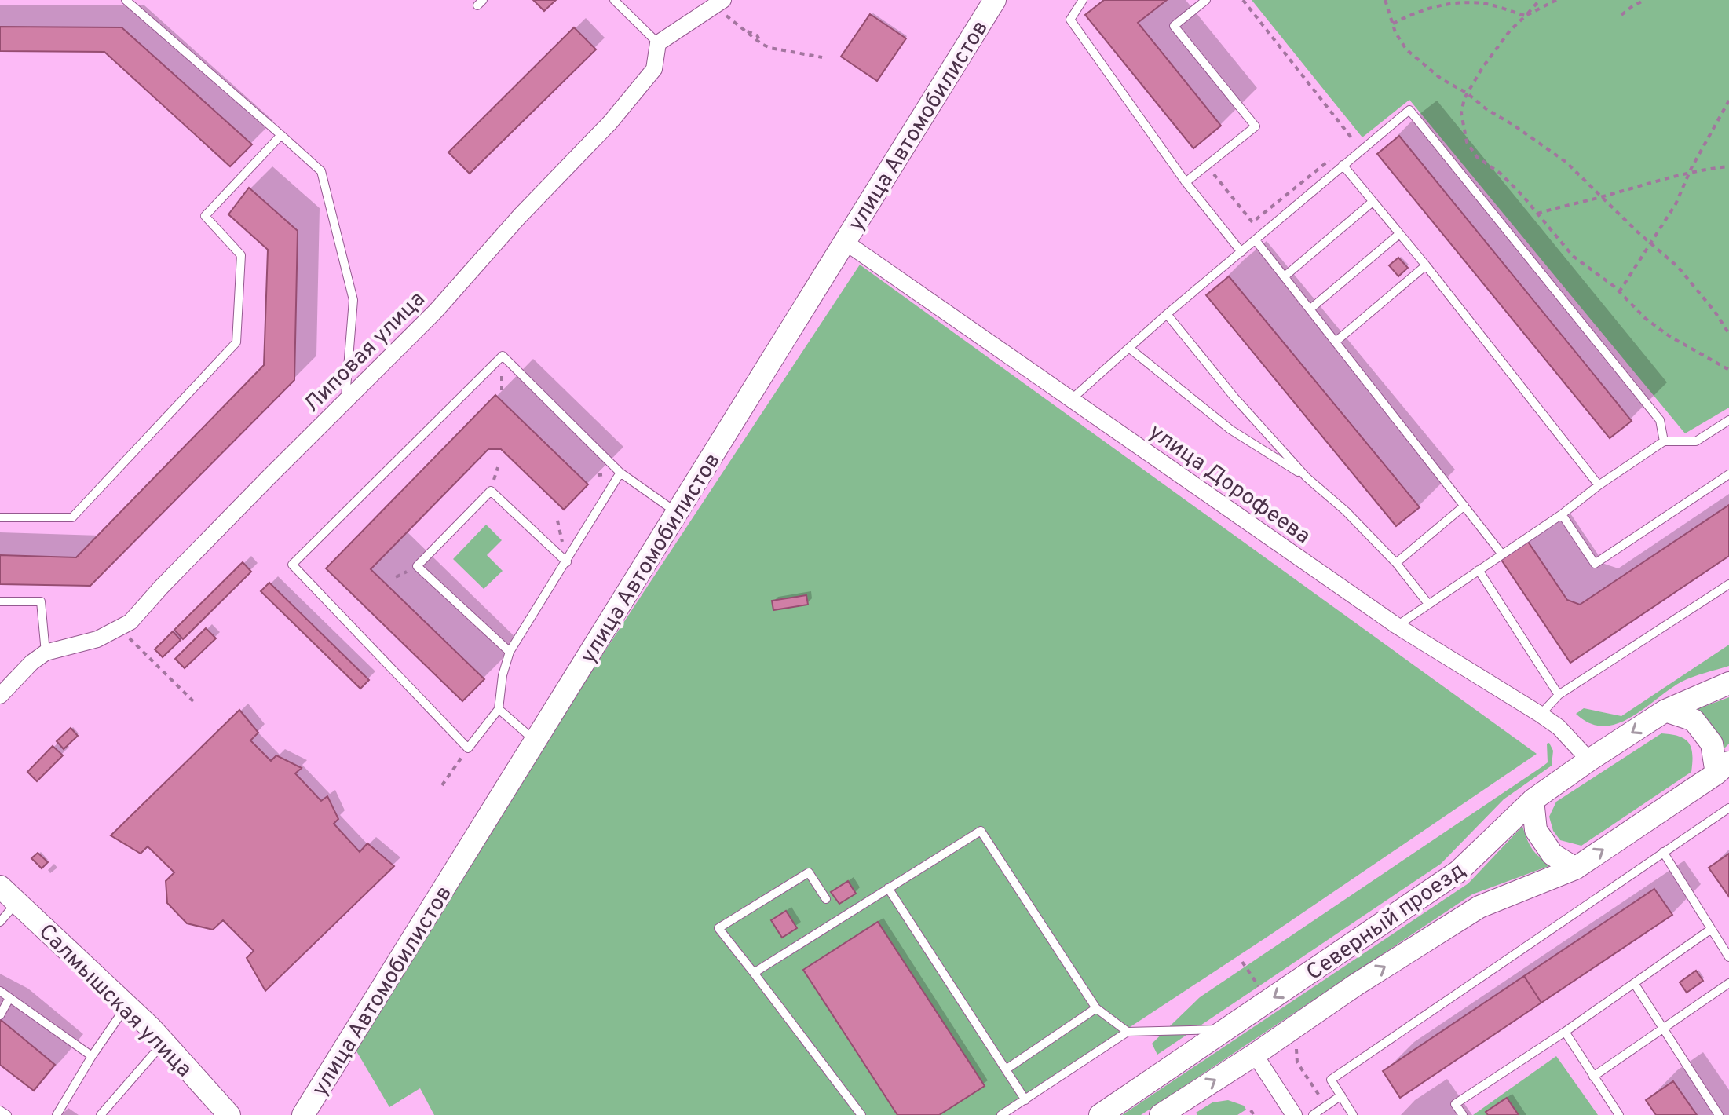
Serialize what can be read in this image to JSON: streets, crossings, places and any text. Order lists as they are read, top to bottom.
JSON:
{
  "streets": {
    "main road": ["улица Автомобилистов", "Северный проезд", "Салмышская улица"],
    "street": ["Липовая улица", "улица Дорофеева"]
  },
  "crossings": [
    ["улица Автомобилистов", "улица Дорофеева"],
    ["улица Дорофеева", "Северный проезд"]
  ]
}
